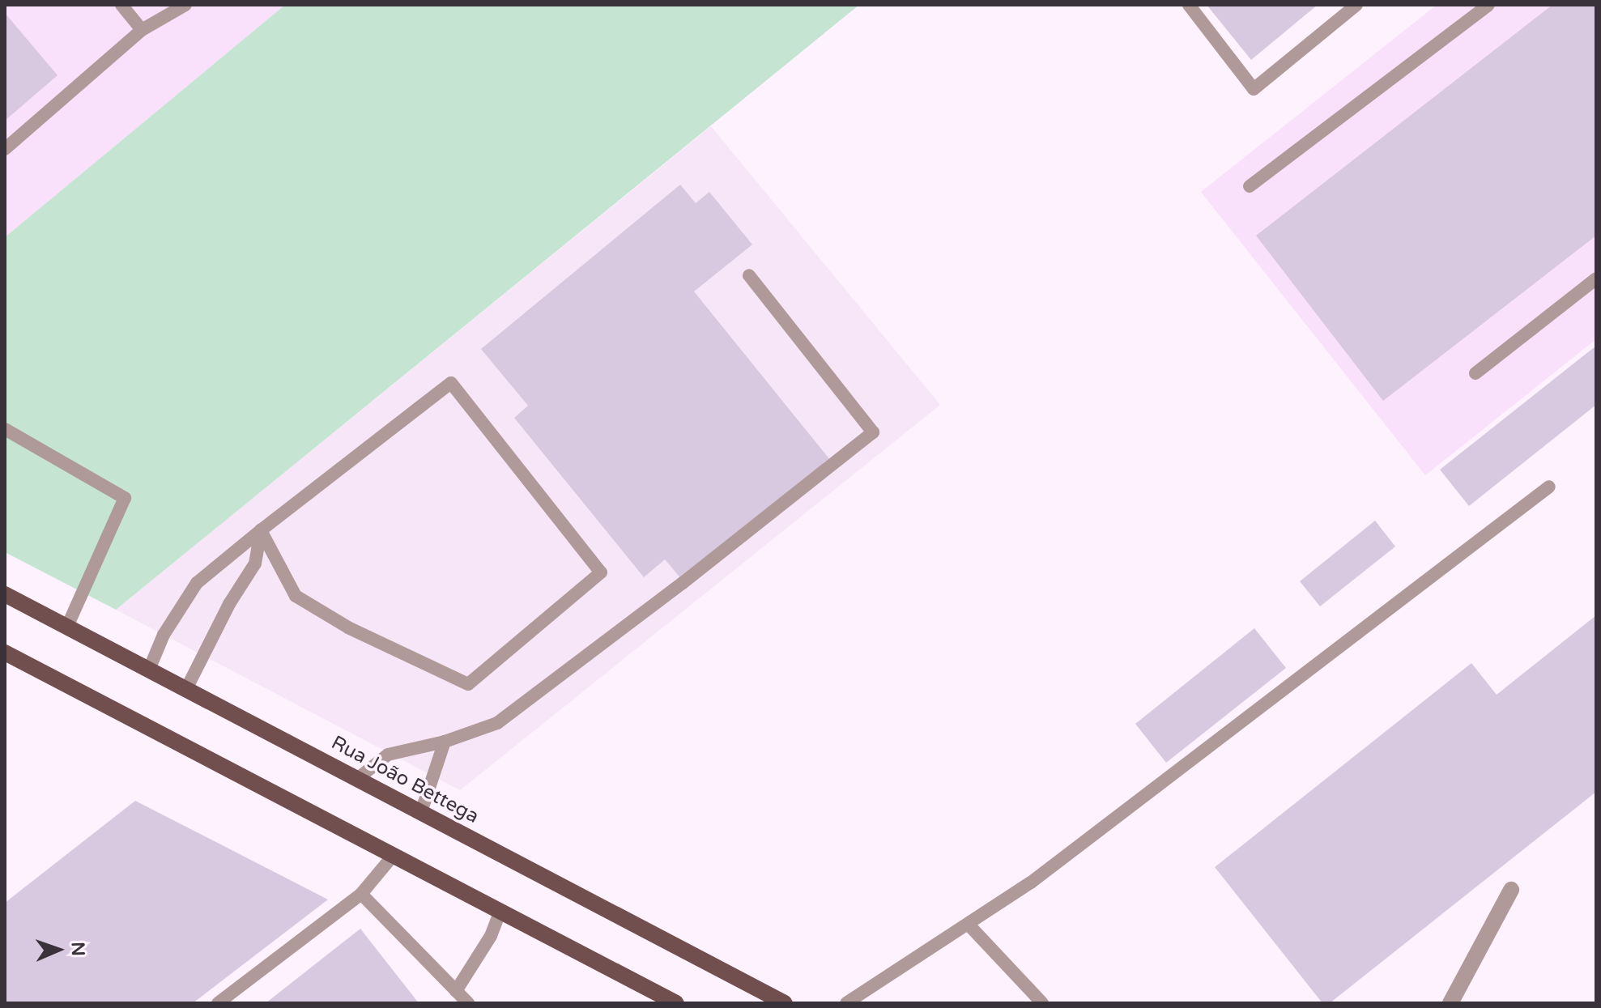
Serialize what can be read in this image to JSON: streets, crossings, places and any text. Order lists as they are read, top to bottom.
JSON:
{
  "streets": {
    "main road": ["Rua João Bettega"]
  },
  "north": "right"
}
